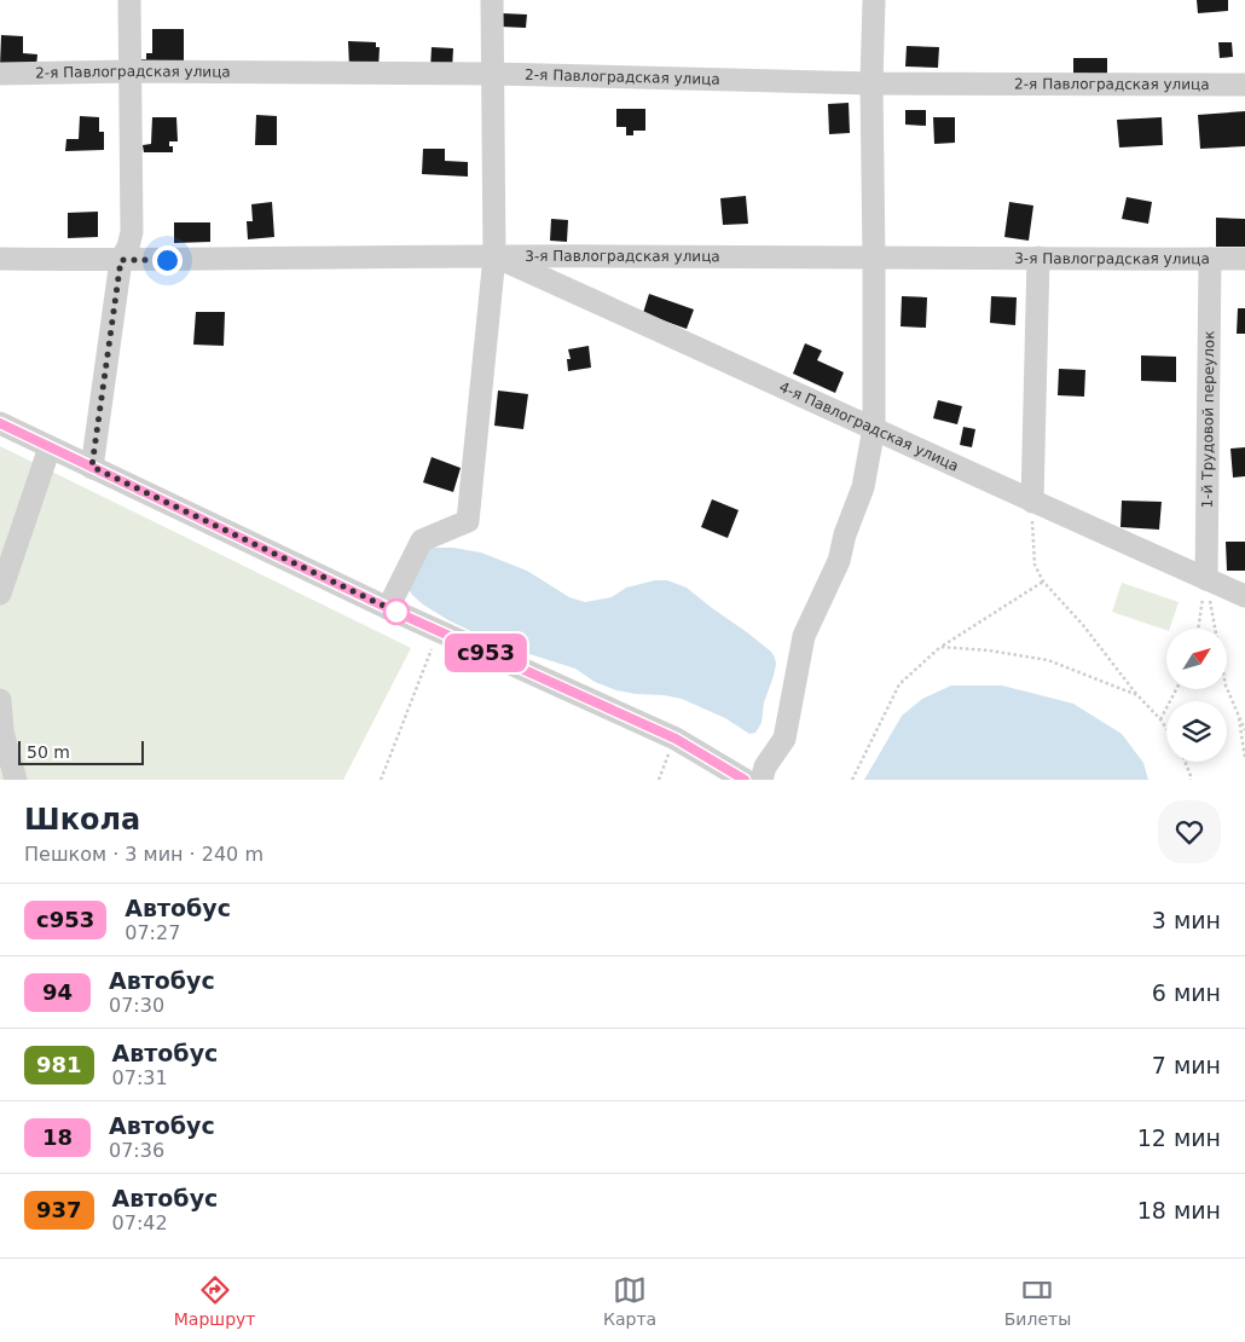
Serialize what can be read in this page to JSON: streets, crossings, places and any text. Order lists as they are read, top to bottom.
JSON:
{
  "streets": {
    "street": [
      "2-я Павлоградская улица",
      "3-я Павлоградская улица",
      "1-й Трудовой переулок",
      "4-я Павлоградская улица"
    ]
  },
  "crossings": [
    ["3-я Павлоградская улица", "1-й Трудовой переулок"],
    ["3-я Павлоградская улица", "4-я Павлоградская улица"],
    ["1-й Трудовой переулок", "4-я Павлоградская улица"]
  ],
  "lines": ["bus line с953"],
  "scale_bar": "50 m",
  "north": "top right",
  "page": {
    "on_map": "с953",
    "scale": "50 m",
    "heading": ["Школа", "Пешком · 3 мин · 240 m"],
    "list": [
      {
        "mark": "с953",
        "name": "Автобус",
        "note": "07:27",
        "value": "3 мин"
      },
      {
        "mark": "94",
        "name": "Автобус",
        "note": "07:30",
        "value": "6 мин"
      },
      {
        "mark": "981",
        "name": "Автобус",
        "note": "07:31",
        "value": "7 мин"
      },
      {
        "mark": "18",
        "name": "Автобус",
        "note": "07:36",
        "value": "12 мин"
      },
      {
        "mark": "937",
        "name": "Автобус",
        "note": "07:42",
        "value": "18 мин"
      }
    ],
    "tabs": ["Маршрут", "Карта", "Билеты"]
  }
}
